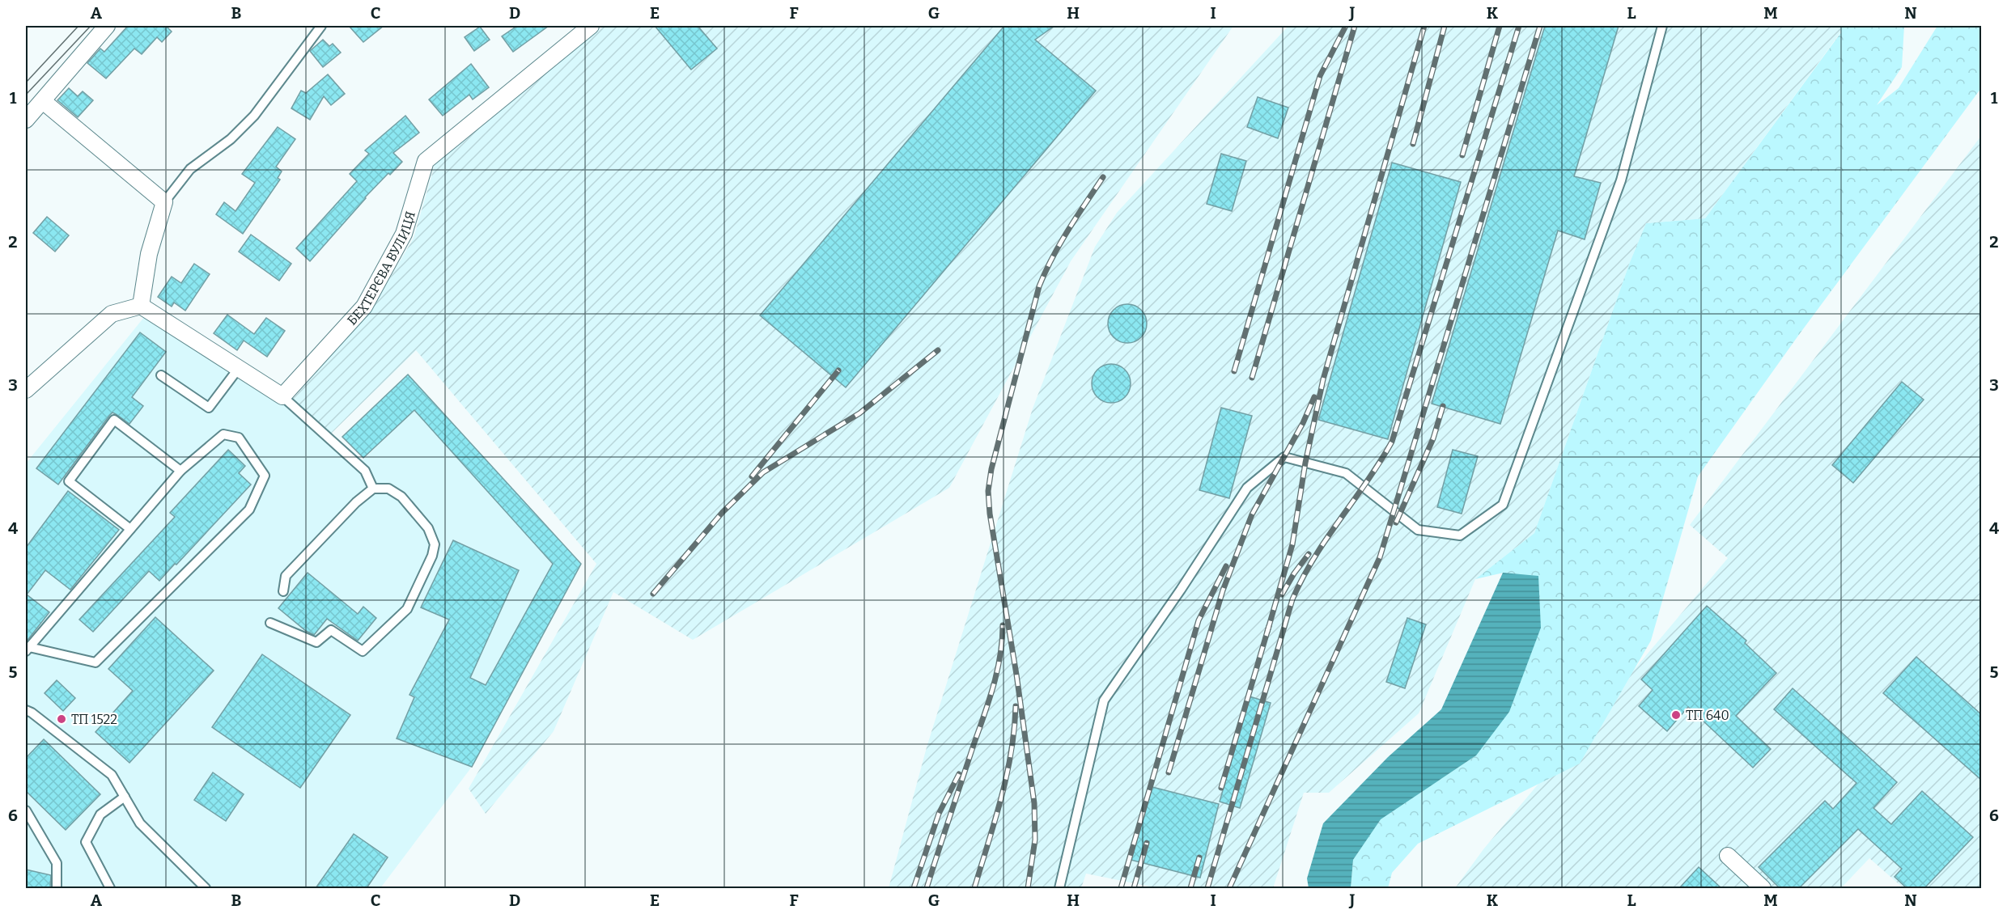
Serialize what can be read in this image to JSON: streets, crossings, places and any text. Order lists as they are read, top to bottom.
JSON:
{
  "streets": {
    "street": ["БЕХТЕРЄВА ВУЛИЦЯ"]
  },
  "places": ["ТП 640", "ТП 1522"],
  "grid": {
    "columns": [
      "A",
      "B",
      "C",
      "D",
      "E",
      "F",
      "G",
      "H",
      "I",
      "J",
      "K",
      "L",
      "M",
      "N"
    ],
    "rows": [
      "1",
      "2",
      "3",
      "4",
      "5",
      "6"
    ]
  }
}
